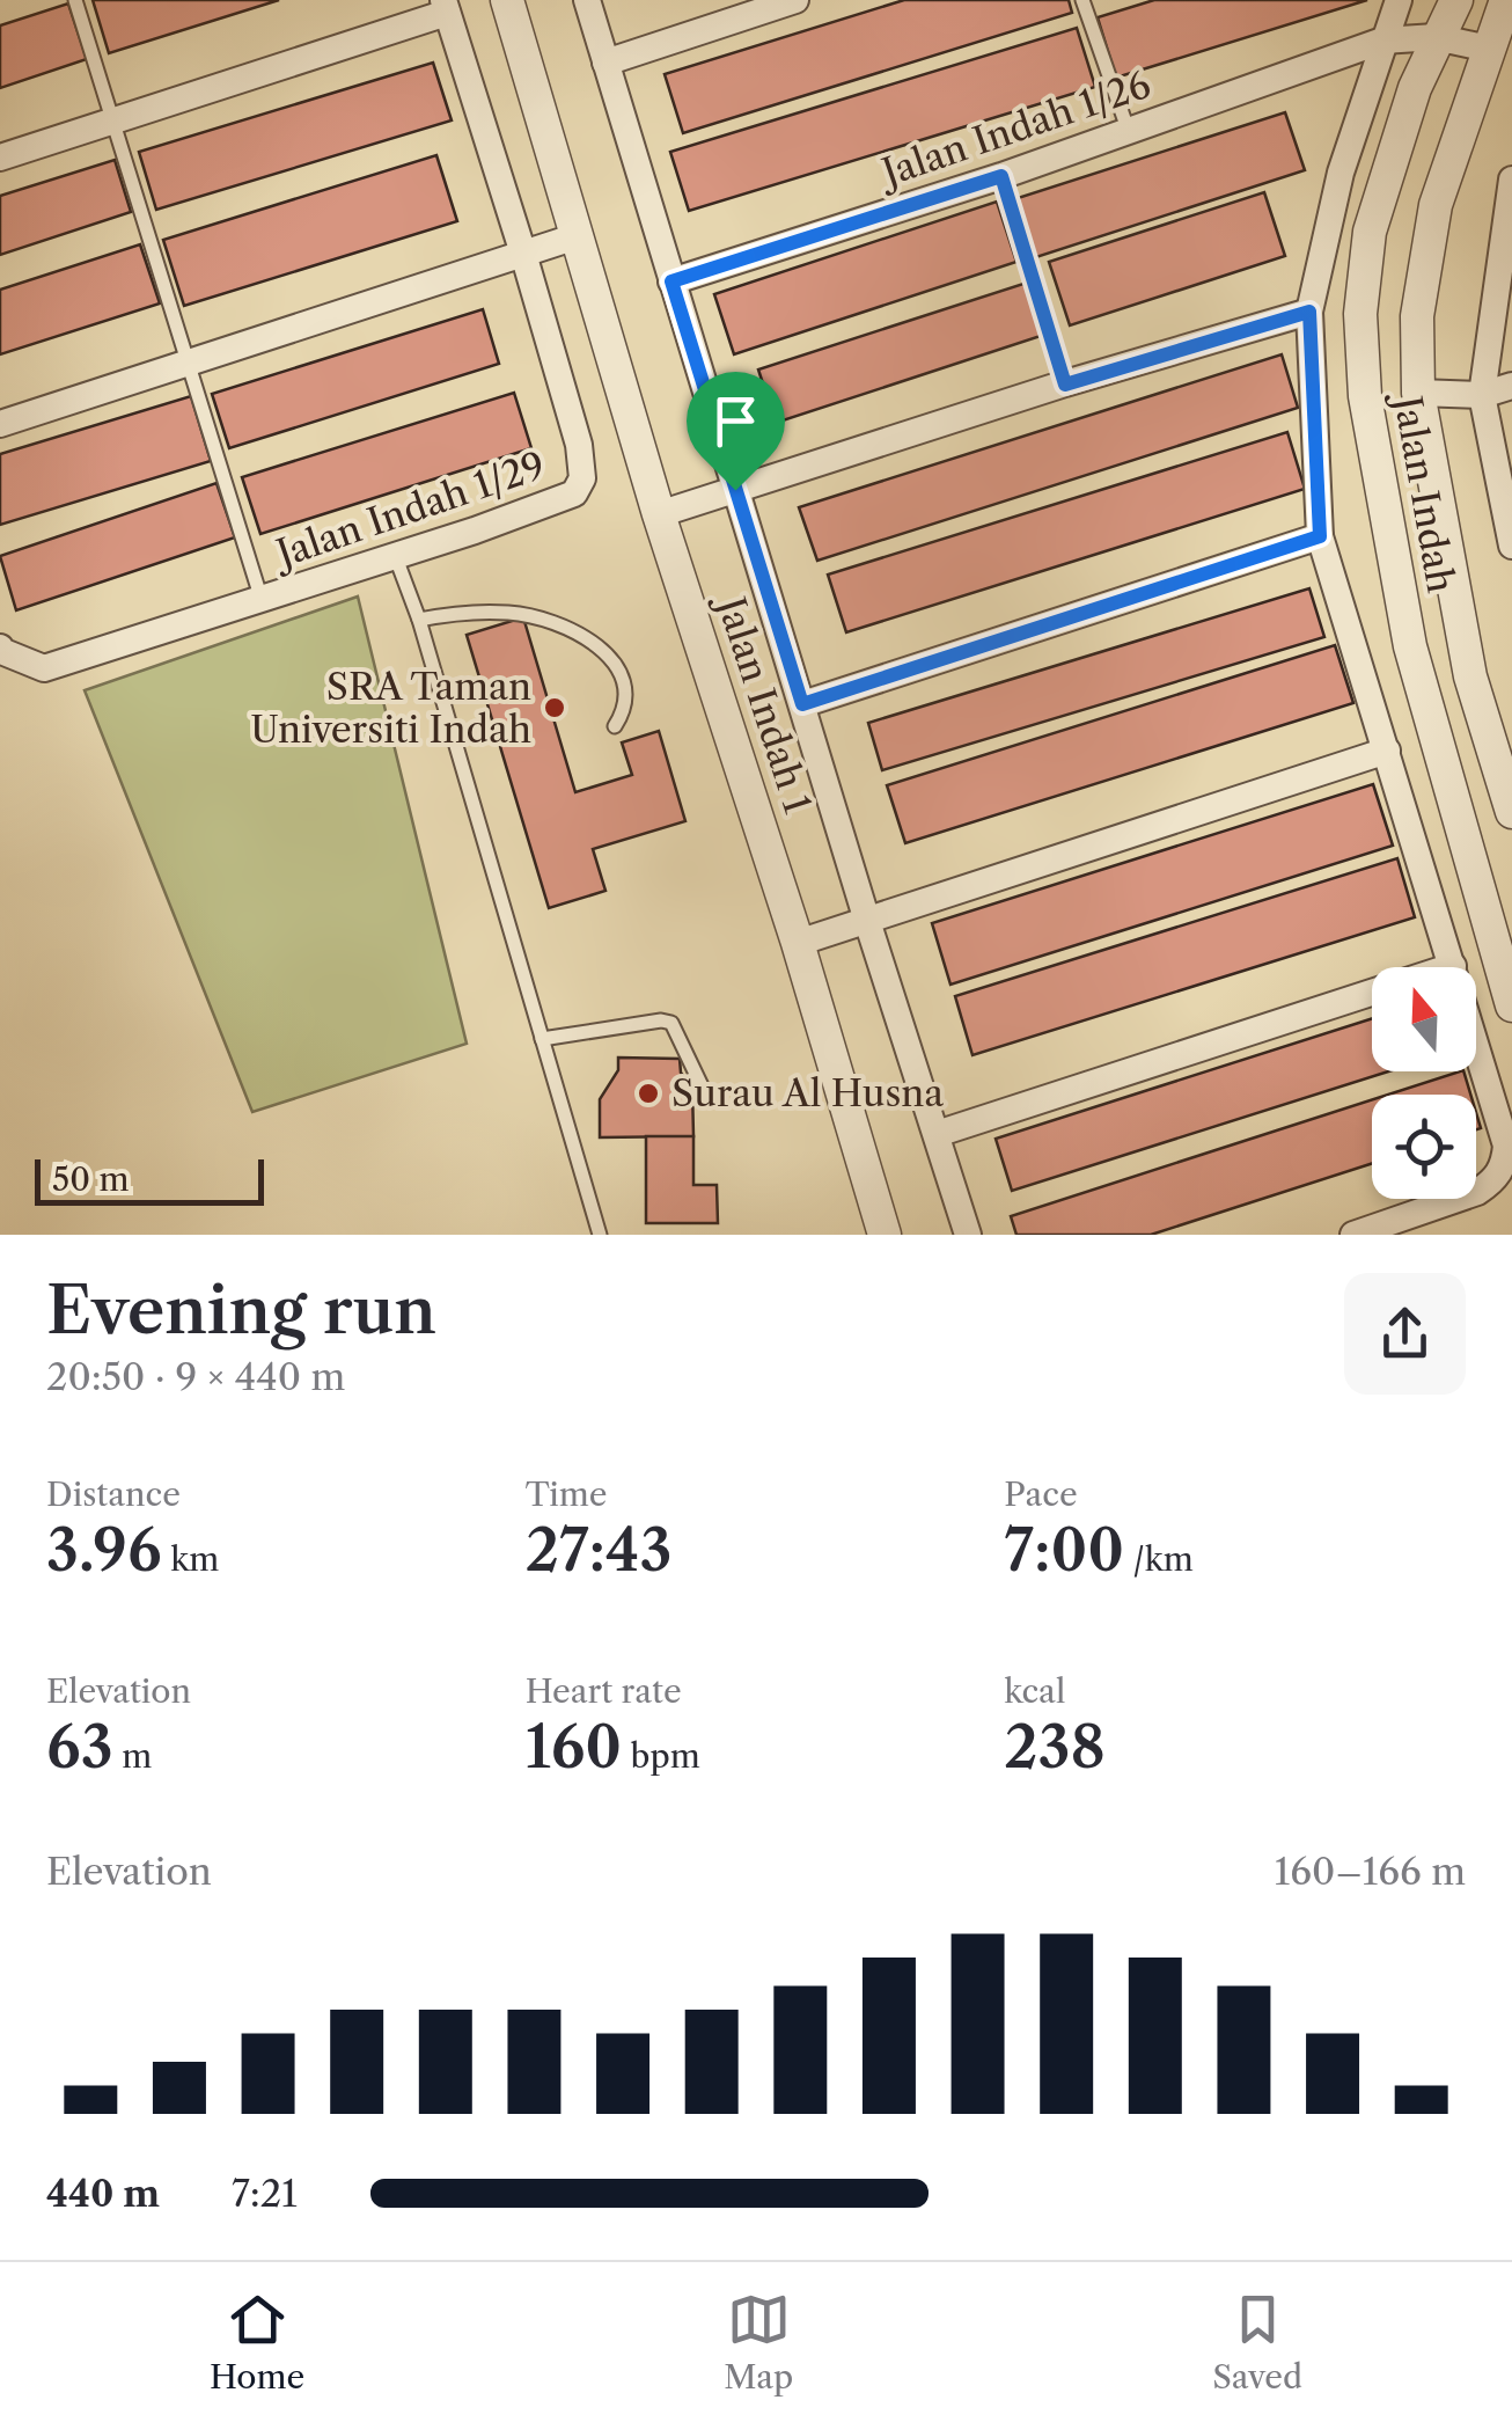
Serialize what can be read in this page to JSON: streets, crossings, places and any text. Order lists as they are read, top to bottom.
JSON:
{
  "streets": {
    "street": [
      "Jalan Indah 1/26",
      "Jalan Indah",
      "Jalan Indah 1/29",
      "Jalan Indah 1"
    ]
  },
  "crossings": [
    ["Jalan Indah 1/26", "Jalan Indah"]
  ],
  "places": ["SRA Taman Universiti Indah", "Surau Al Husna"],
  "scale_bar": "50 m",
  "north": "top",
  "page": {
    "scale": "50 m",
    "heading": ["Evening run", "20:50 · 9 × 440 m"],
    "stats": [
      ["Distance", "3.96 km"],
      ["Time", "27:43"],
      ["Pace", "7:00 /km"],
      ["Elevation", "63 m"],
      ["Heart rate", "160 bpm"],
      ["kcal", "238"]
    ],
    "chart": ["Elevation", "160–166 m"],
    "list": [
      {
        "name": "440 m",
        "note": "7:21"
      }
    ],
    "tabs": ["Home", "Map", "Saved"]
  }
}
